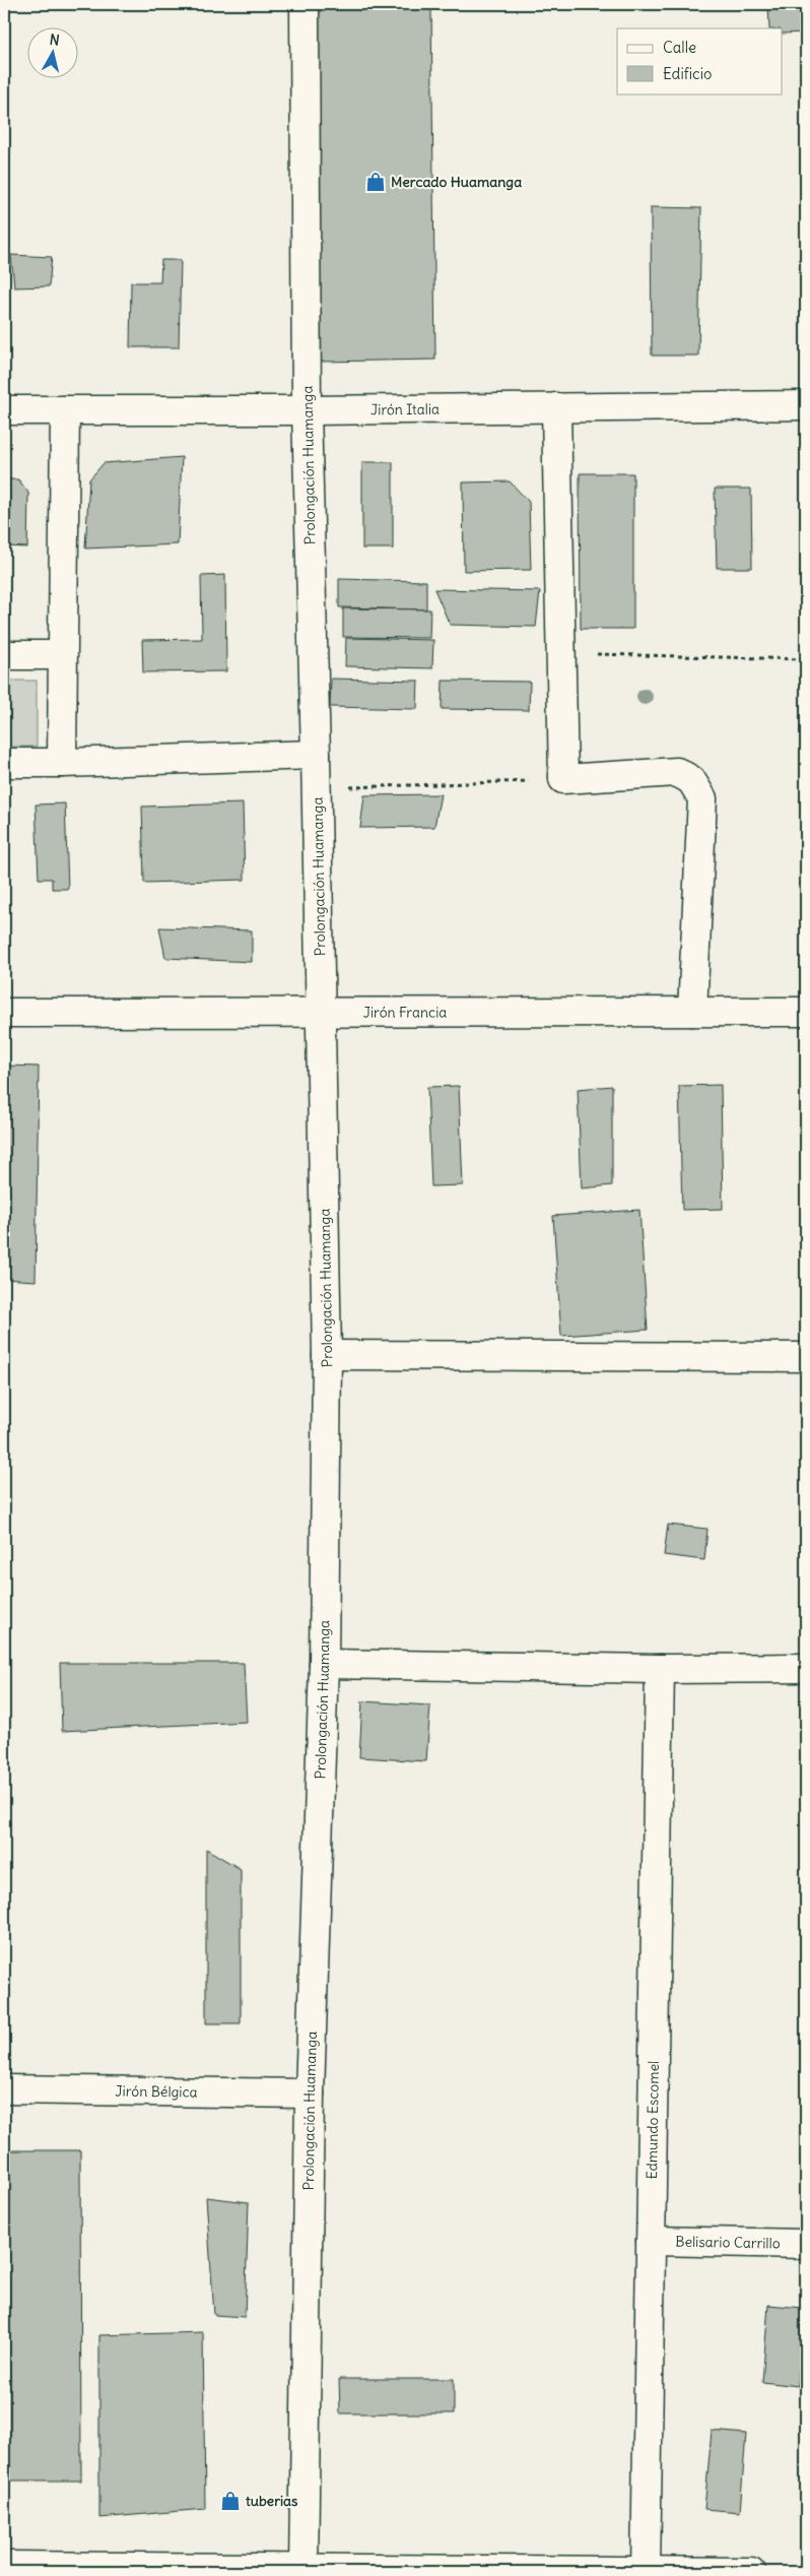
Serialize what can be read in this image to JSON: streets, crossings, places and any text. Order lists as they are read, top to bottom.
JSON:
{
  "streets": {
    "street": [
      "Jirón Italia",
      "Prolongación Huamanga",
      "Jirón Francia",
      "Jirón Bélgica",
      "Edmundo Escomel",
      "Belisario Carrillo"
    ]
  },
  "crossings": [
    ["Jirón Italia", "Prolongación Huamanga"],
    ["Prolongación Huamanga", "Jirón Francia"],
    ["Prolongación Huamanga", "Jirón Bélgica"],
    ["Edmundo Escomel", "Belisario Carrillo"]
  ],
  "places": {
    "shop": ["Mercado Huamanga", "tuberias"]
  },
  "legend": ["Calle", "Edificio"],
  "north": "top"
}
